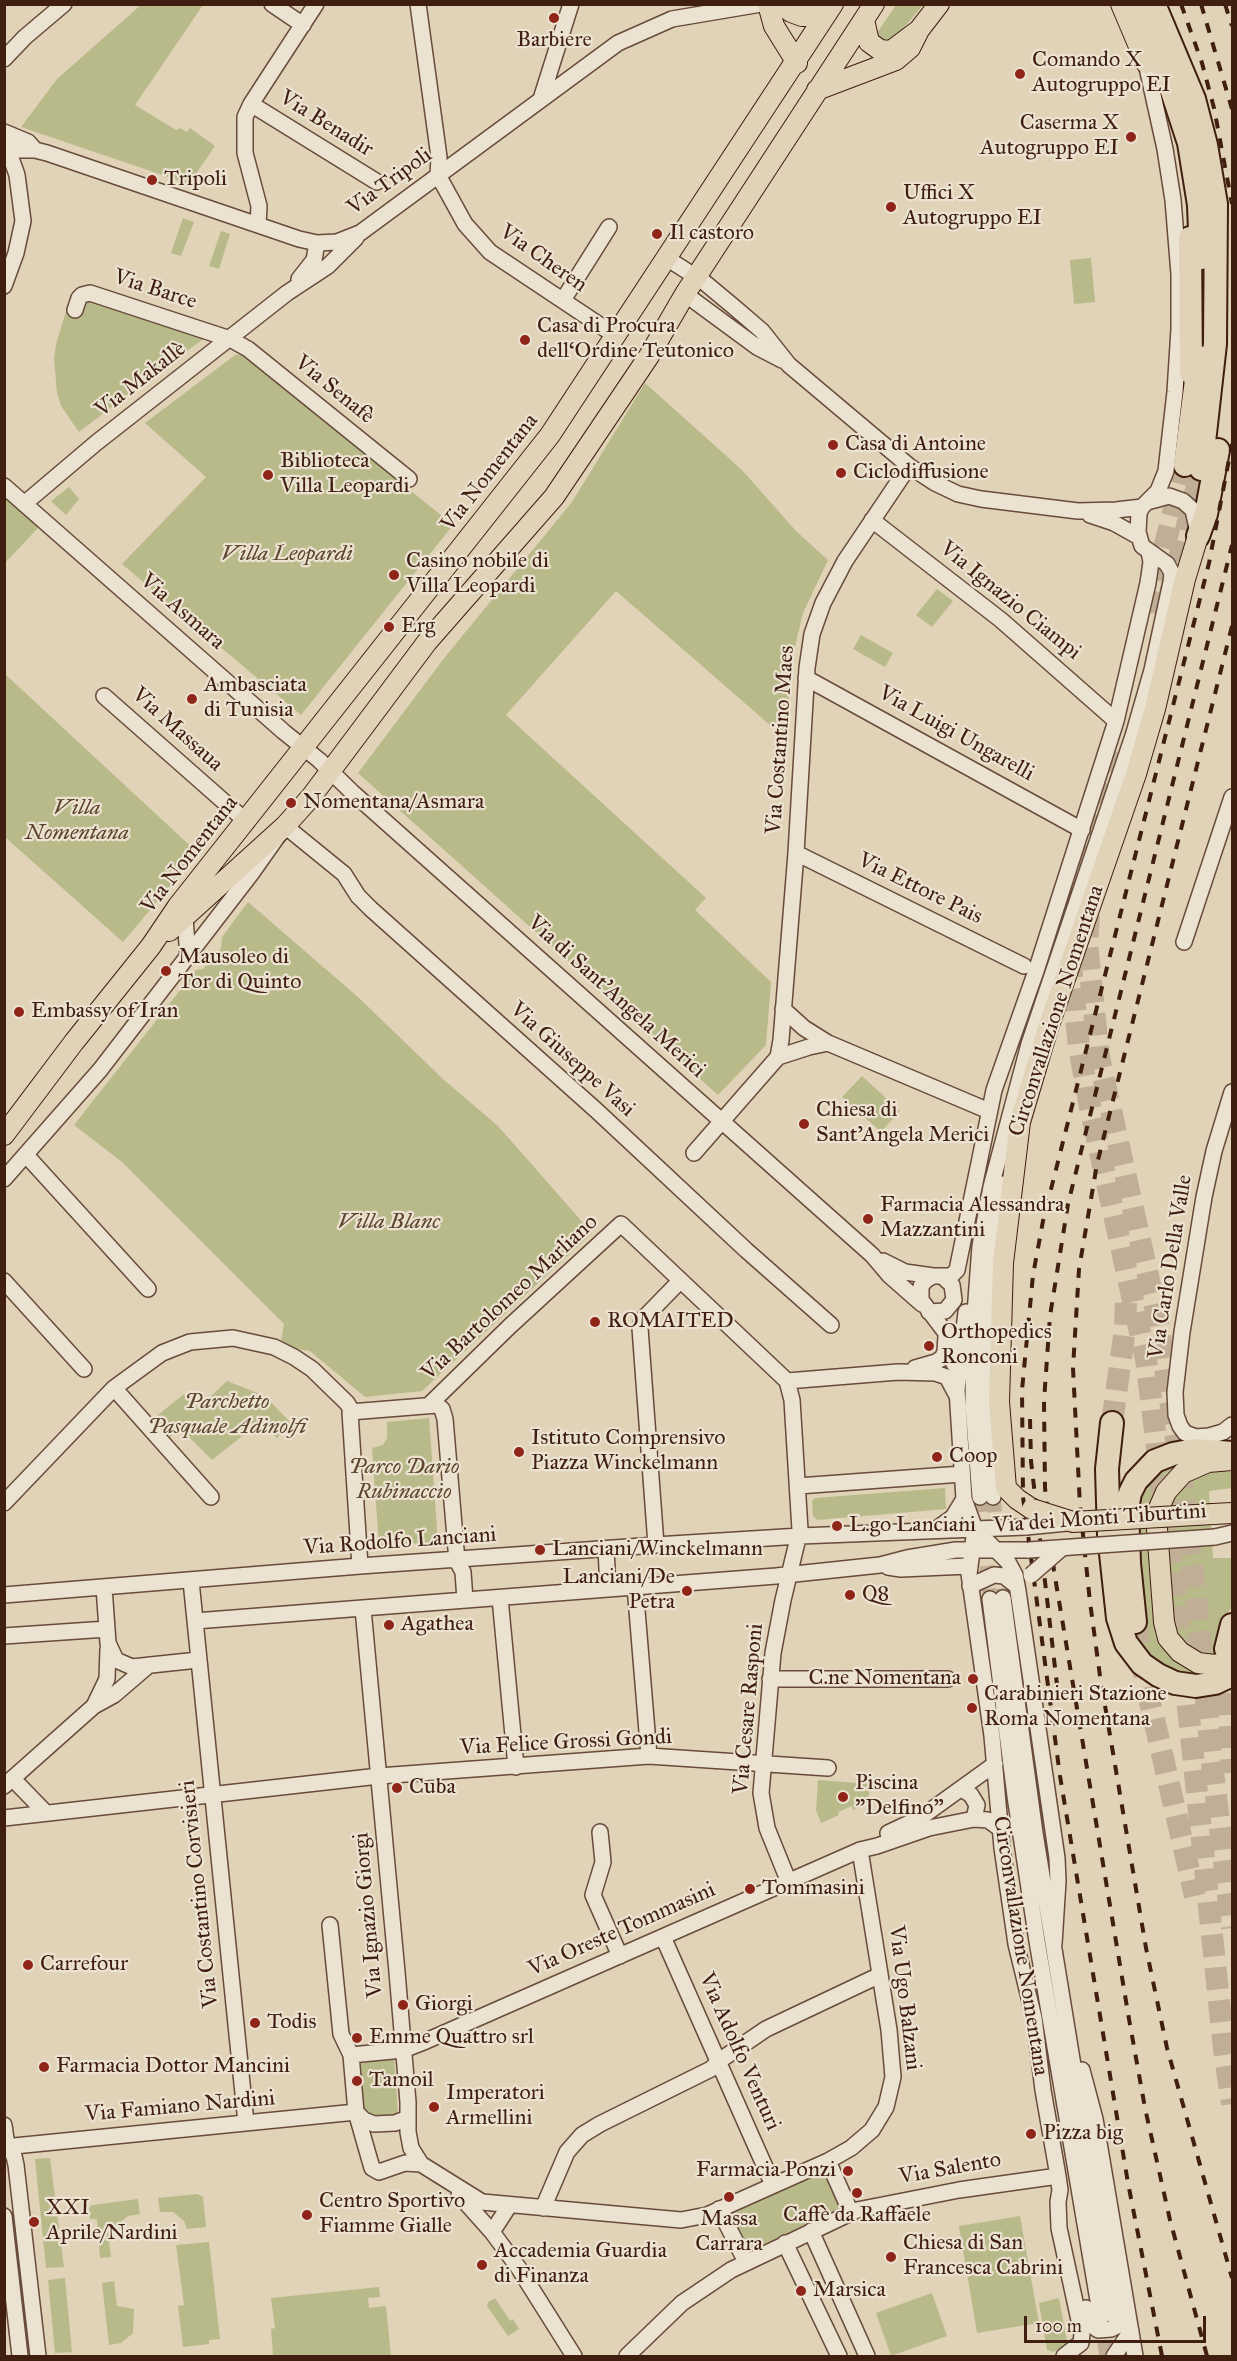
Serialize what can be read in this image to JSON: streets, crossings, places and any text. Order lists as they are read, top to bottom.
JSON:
{
  "streets": {
    "main road": ["Via Nomentana", "Circonvallazione Nomentana", "Via dei Monti Tiburtini"],
    "street": [
      "Via Benadir",
      "Via Tripoli",
      "Via Cheren",
      "Via Barce",
      "Via Makallè",
      "Via Senafè",
      "Via Ignazio Ciampi",
      "Via Asmara",
      "Via Massaua",
      "Via Luigi Ungarelli",
      "Via Costantino Maes",
      "Via Ettore Pais",
      "Via di Sant'Angela Merici",
      "Via Giuseppe Vasi",
      "Via Carlo Della Valle",
      "Via Bartolomeo Marliano",
      "Via Rodolfo Lanciani",
      "Via Cesare Rasponi",
      "Via Felice Grossi Gondi",
      "Via Costantino Corvisieri",
      "Via Ignazio Giorgi",
      "Via Oreste Tommasini",
      "Via Ugo Balzani",
      "Via Adolfo Venturi",
      "Via Famiano Nardini",
      "Via Salento"
    ]
  },
  "crossings": [
    ["Via Tripoli", "Via Cheren"],
    ["Via Tripoli", "Via Makallè"],
    ["Via Cheren", "Via Nomentana"],
    ["Via Barce", "Via Makallè"],
    ["Via Barce", "Via Senafè"],
    ["Via Makallè", "Via Senafè"],
    ["Via Makallè", "Via Asmara"],
    ["Via Nomentana", "Via Asmara"],
    ["Via Nomentana", "Via Massaua"],
    ["Via Nomentana", "Via di Sant'Angela Merici"],
    ["Via Nomentana", "Via Giuseppe Vasi"],
    ["Via Ignazio Ciampi", "Via Costantino Maes"],
    ["Via Ignazio Ciampi", "Circonvallazione Nomentana"],
    ["Via Asmara", "Via di Sant'Angela Merici"],
    ["Via Luigi Ungarelli", "Via Costantino Maes"],
    ["Via Luigi Ungarelli", "Circonvallazione Nomentana"],
    ["Via Costantino Maes", "Via Ettore Pais"],
    ["Via di Sant'Angela Merici", "Circonvallazione Nomentana"],
    ["Circonvallazione Nomentana", "Via dei Monti Tiburtini"],
    ["Circonvallazione Nomentana", "Via Salento"],
    ["Via dei Monti Tiburtini", "Via Rodolfo Lanciani"],
    ["Via Rodolfo Lanciani", "Via Cesare Rasponi"],
    ["Via Rodolfo Lanciani", "Via Costantino Corvisieri"],
    ["Via Cesare Rasponi", "Via Felice Grossi Gondi"],
    ["Via Cesare Rasponi", "Via Oreste Tommasini"],
    ["Via Felice Grossi Gondi", "Via Costantino Corvisieri"],
    ["Via Felice Grossi Gondi", "Via Ignazio Giorgi"],
    ["Via Costantino Corvisieri", "Via Famiano Nardini"],
    ["Via Ignazio Giorgi", "Via Oreste Tommasini"],
    ["Via Oreste Tommasini", "Via Ugo Balzani"],
    ["Via Oreste Tommasini", "Via Adolfo Venturi"],
    ["Via Ugo Balzani", "Via Adolfo Venturi"]
  ],
  "parks": [
    "Villa Leopardi",
    "Villa Nomentana",
    "Villa Blanc",
    "Parchetto Pasquale Adinolfi",
    "Parco Dario Rubinaccio"
  ],
  "places": [
    "Barbiere",
    "Comando X Autogruppo EI",
    "Caserma X Autogruppo EI",
    "Tripoli",
    "Uffici X Autogruppo EI",
    "Il castoro",
    "Casa di Procura dell‘Ordine Teutonico",
    "Casa di Antoine",
    "Ciclodiffusione",
    "Biblioteca Villa Leopardi",
    "Casino nobile di Villa Leopardi",
    "Erg",
    "Ambasciata di Tunisia",
    "Nomentana/Asmara",
    "Mausoleo di Tor di Quinto",
    "Embassy of Iran",
    "Chiesa di Sant'Angela Merici",
    "Farmacia Alessandra Mazzantini",
    "ROMAITED",
    "Orthopedics Ronconi",
    "Istituto Comprensivo Piazza Winckelmann",
    "Coop",
    "L.go Lanciani",
    "Lanciani/Winckelmann",
    "Lanciani/De Petra",
    "Q8",
    "Agathea",
    "C.ne Nomentana",
    "Carabinieri Stazione Roma Nomentana",
    "Cuba",
    "Piscina \"Delfino\"",
    "Tommasini",
    "Carrefour",
    "Giorgi",
    "Todis",
    "Emme Quattro srl",
    "Farmacia Dottor Mancini",
    "Tamoil",
    "Imperatori Armellini",
    "Pizza big",
    "Farmacia Ponzi",
    "Caffè da Raffaele",
    "Massa Carrara",
    "Centro Sportivo Fiamme Gialle",
    "XXI Aprile/Nardini",
    "Chiesa di San Francesca Cabrini",
    "Accademia Guardia di Finanza",
    "Marsica"
  ],
  "scale_bar": "100 m"
}
